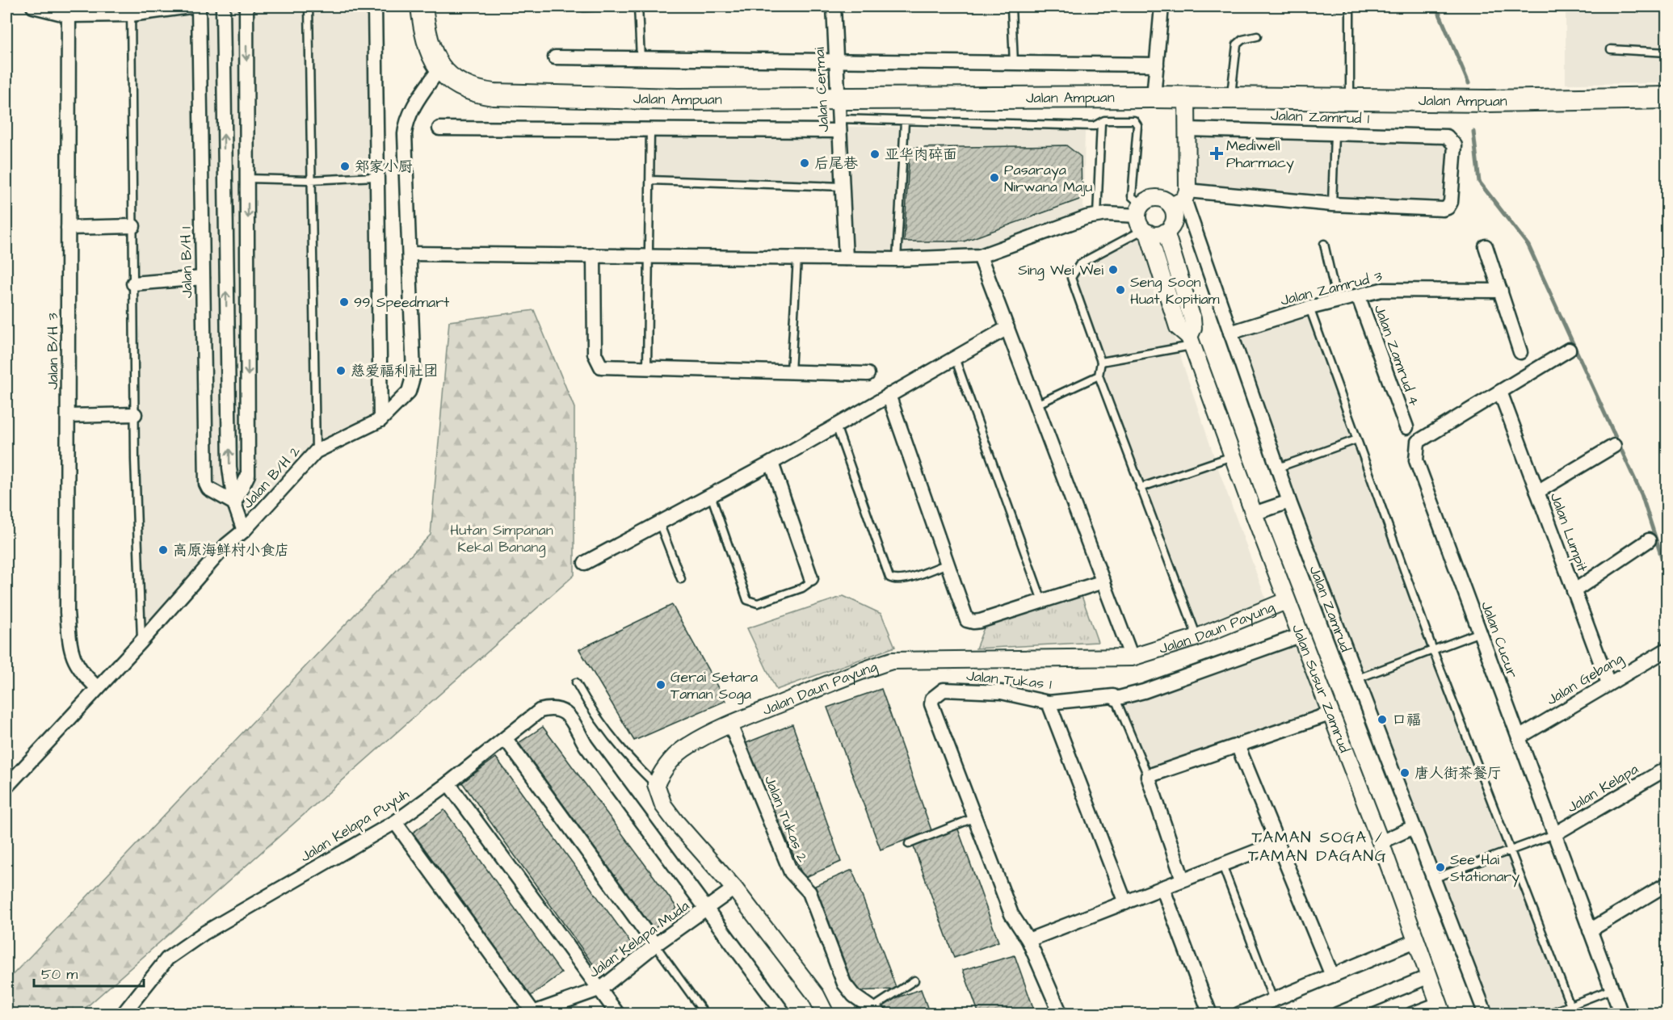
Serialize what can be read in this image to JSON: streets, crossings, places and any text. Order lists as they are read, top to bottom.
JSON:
{
  "streets": {
    "main road": ["Jalan Ampuan"],
    "street": [
      "Jalan Cermai",
      "Jalan Zamrud 1",
      "Jalan B/H 1",
      "Jalan Zamrud 3",
      "Jalan B/H 3",
      "Jalan Zamrud 4",
      "Jalan B/H 2",
      "Jalan Lumpit",
      "Jalan Zamrud",
      "Jalan Daun Payung",
      "Jalan Cucur",
      "Jalan Gebang",
      "Jalan Tukas 1",
      "Jalan Susur Zamrud",
      "Jalan Kelapa",
      "Jalan Tukas 2",
      "Jalan Kelapa Puyuh",
      "Jalan Kelapa Muda"
    ]
  },
  "crossings": [
    ["Jalan Cermai", "Jalan Ampuan"],
    ["Jalan Ampuan", "Jalan B/H 2"],
    ["Jalan Ampuan", "Jalan Zamrud"],
    ["Jalan Zamrud 1", "Jalan Zamrud"],
    ["Jalan Zamrud 3", "Jalan Zamrud 4"],
    ["Jalan Zamrud 3", "Jalan Zamrud"],
    ["Jalan B/H 3", "Jalan B/H 2"],
    ["Jalan Lumpit", "Jalan Cucur"],
    ["Jalan Lumpit", "Jalan Gebang"],
    ["Jalan Daun Payung", "Jalan Susur Zamrud"],
    ["Jalan Daun Payung", "Jalan Tukas 2"],
    ["Jalan Cucur", "Jalan Gebang"],
    ["Jalan Cucur", "Jalan Kelapa"],
    ["Jalan Tukas 1", "Jalan Susur Zamrud"],
    ["Jalan Kelapa Puyuh", "Jalan Kelapa Muda"]
  ],
  "districts": ["TAMAN SOGA / TAMAN DAGANG"],
  "parks": ["Hutan Simpanan Kekal Banang"],
  "places": {
    "health": ["Mediwell Pharmacy"],
    "other": [
      "亚华肉碎面",
      "后尾巷",
      "郑家小厨",
      "Pasaraya Nirwana Maju",
      "Sing Wei Wei",
      "Seng Soon Huat Kopitiam",
      "99 Speedmart",
      "慈爱福利社团",
      "高原海鲜村小食店",
      "Gerai Setara Taman Soga",
      "口福",
      "唐人街茶餐厅",
      "See Hai Stationary"
    ]
  },
  "scale_bar": "50 m"
}
